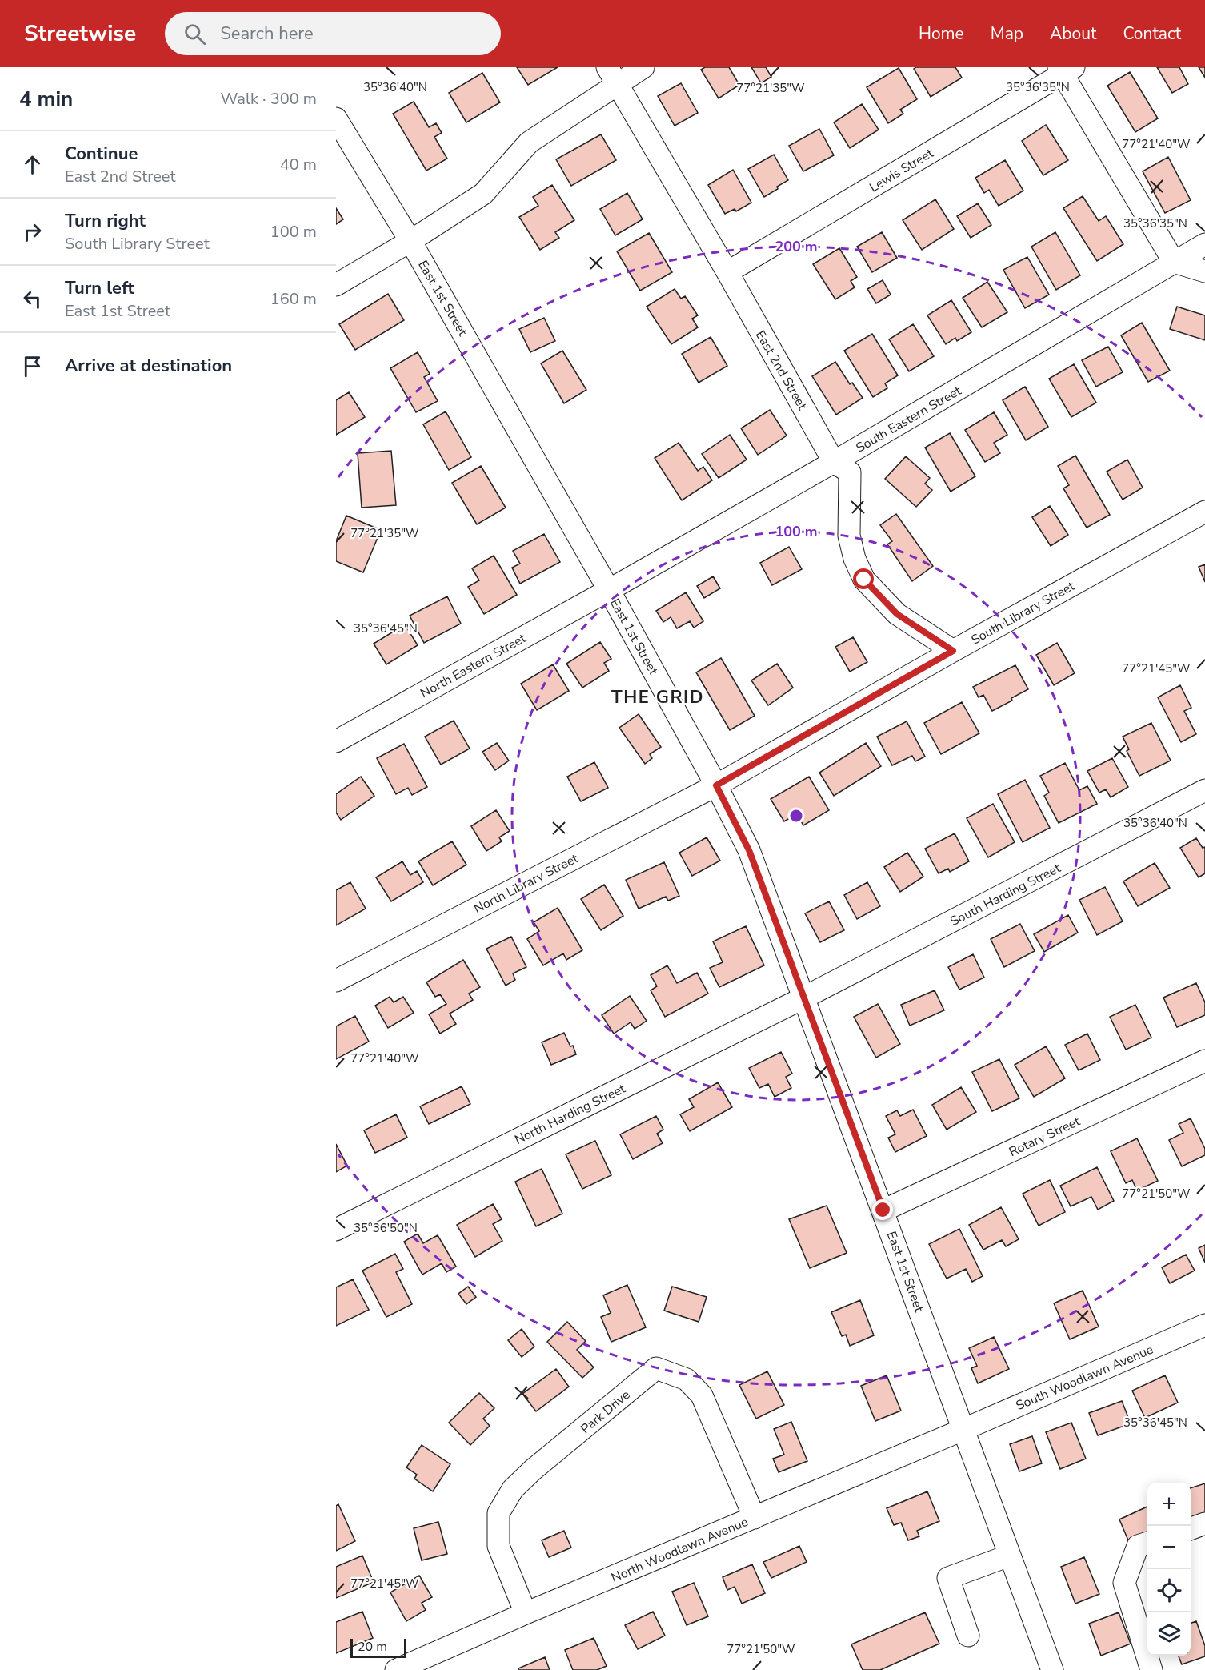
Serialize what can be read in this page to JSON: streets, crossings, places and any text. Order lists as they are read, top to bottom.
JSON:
{
  "streets": {
    "street": [
      "Lewis Street",
      "East 1st Street",
      "East 2nd Street",
      "South Eastern Street",
      "South Library Street",
      "North Eastern Street",
      "North Library Street",
      "South Harding Street",
      "North Harding Street",
      "Rotary Street",
      "South Woodlawn Avenue",
      "Park Drive",
      "North Woodlawn Avenue"
    ]
  },
  "crossings": [
    ["Lewis Street", "East 2nd Street"],
    ["East 1st Street", "South Eastern Street"],
    ["East 1st Street", "South Library Street"],
    ["East 1st Street", "North Eastern Street"],
    ["East 1st Street", "North Library Street"],
    ["East 1st Street", "South Harding Street"],
    ["East 1st Street", "North Harding Street"],
    ["East 1st Street", "Rotary Street"],
    ["East 1st Street", "South Woodlawn Avenue"],
    ["East 1st Street", "North Woodlawn Avenue"],
    ["East 2nd Street", "South Eastern Street"],
    ["East 2nd Street", "South Library Street"],
    ["South Eastern Street", "North Eastern Street"],
    ["South Library Street", "North Library Street"],
    ["South Harding Street", "North Harding Street"],
    ["South Woodlawn Avenue", "North Woodlawn Avenue"],
    ["Park Drive", "North Woodlawn Avenue"]
  ],
  "districts": ["THE GRID"],
  "scale_bar": "20 m",
  "page": {
    "header": "Streetwise",
    "search": "Search here",
    "nav": [
      "Home",
      "Map",
      "About",
      "Contact"
    ],
    "heading": ["4 min", "Walk · 300 m"],
    "list": [
      ["Continue", "East 2nd Street", "40 m"],
      ["Turn right", "South Library Street", "100 m"],
      ["Turn left", "East 1st Street", "160 m"],
      "Arrive at destination"
    ],
    "map_buttons": ["+", "−"],
    "scale": "20 m"
  },
  "coordinates": [
    "35°36'40\"N",
    "35°36'35\"N",
    "77°21'35\"W",
    "77°21'40\"W",
    "35°36'45\"N",
    "77°21'45\"W",
    "77°21'50\"W",
    "35°36'50\"N"
  ],
  "rings": ["200 m", "100 m"]
}
